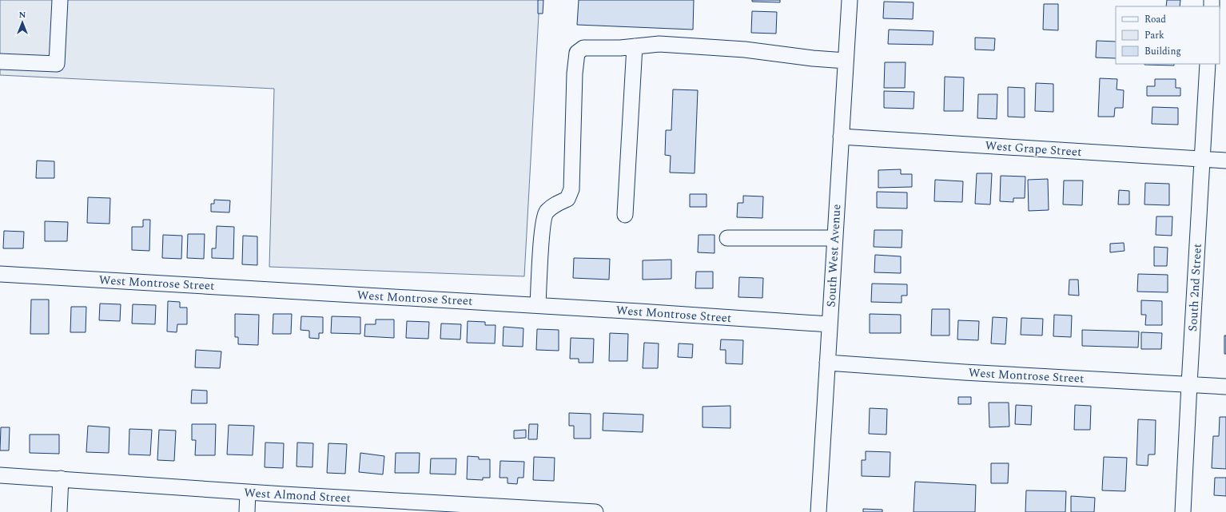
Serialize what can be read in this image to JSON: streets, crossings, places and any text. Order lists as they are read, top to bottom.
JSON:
{
  "streets": {
    "street": [
      "West Grape Street",
      "South West Avenue",
      "West Montrose Street",
      "South 2nd Street",
      "West Almond Street"
    ]
  },
  "crossings": [
    ["West Grape Street", "South West Avenue"],
    ["West Grape Street", "South 2nd Street"],
    ["South West Avenue", "West Montrose Street"],
    ["West Montrose Street", "South 2nd Street"]
  ],
  "legend": ["Road", "Park", "Building"],
  "north": "top"
}
